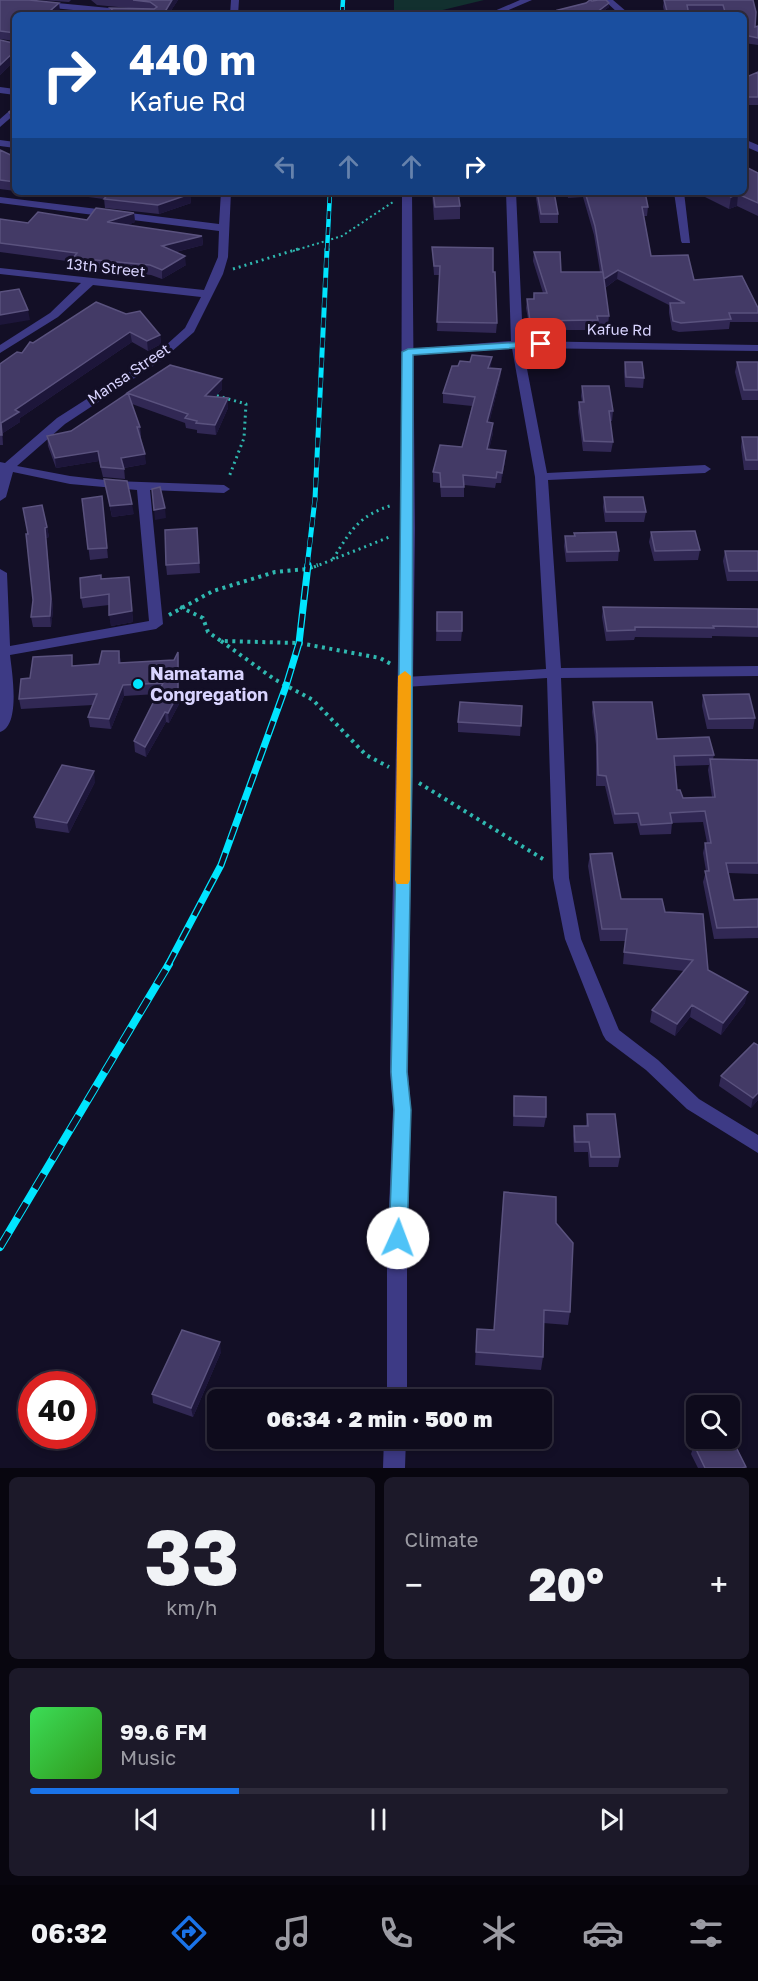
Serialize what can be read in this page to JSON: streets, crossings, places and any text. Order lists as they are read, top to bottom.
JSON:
{
  "streets": {
    "street": ["13th Street", "Kafue Rd", "Mansa Street"]
  },
  "crossings": [
    ["13th Street", "Mansa Street"]
  ],
  "places": ["Namatama Congregation"],
  "page": {
    "turn": ["440 m", "Kafue Rd"],
    "limit": "40",
    "trip": "06:34 · 2 min · 500 m",
    "tile": [
      ["33", "km/h"],
      "Climate"
    ],
    "heat": ["−", "20°", "+"],
    "song": ["99.6 FM", "Music"],
    "tabs": "06:32"
  }
}
